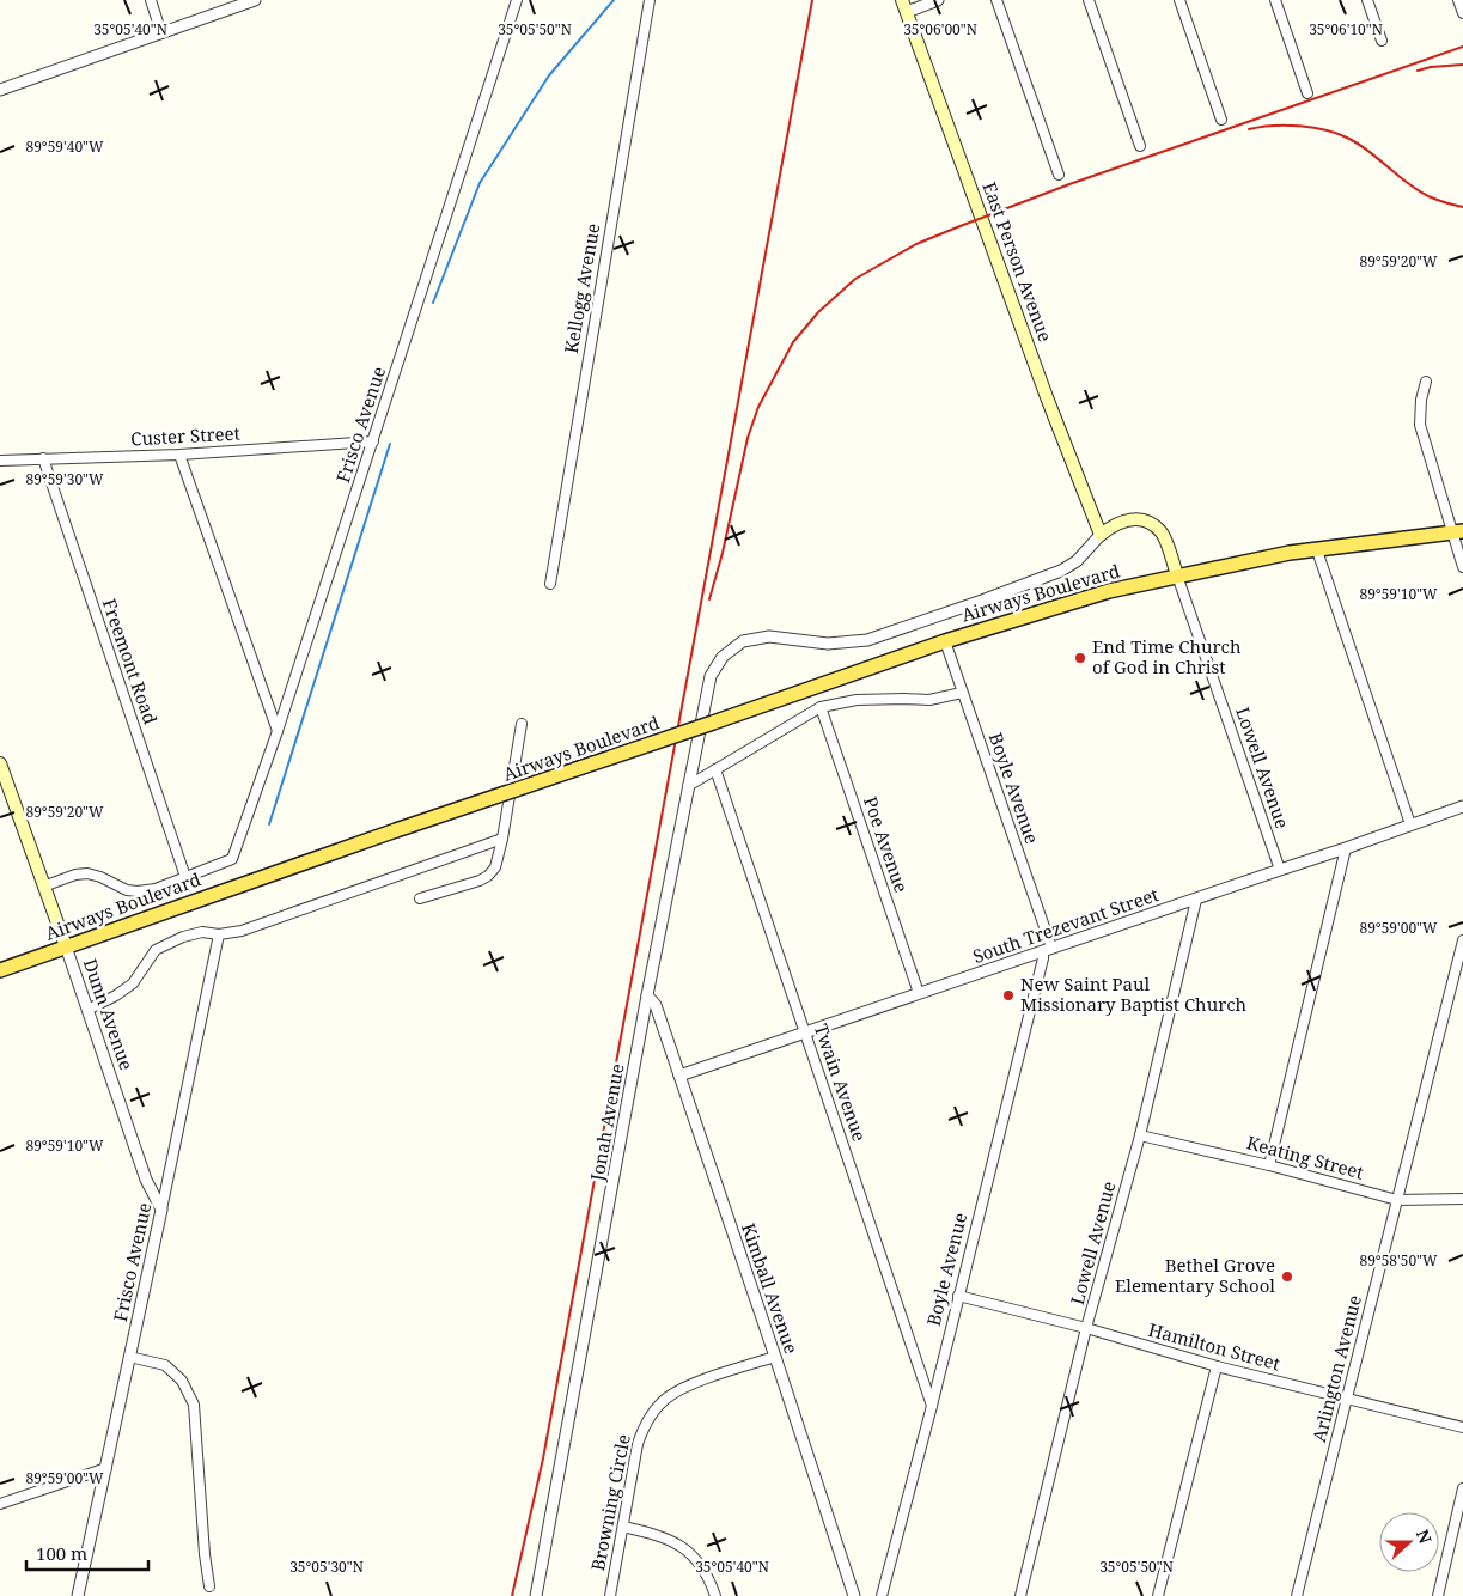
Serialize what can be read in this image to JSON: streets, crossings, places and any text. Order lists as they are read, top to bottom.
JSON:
{
  "streets": {
    "main road": ["East Person Avenue", "Airways Boulevard", "Dunn Avenue"],
    "street": [
      "Kellogg Avenue",
      "Frisco Avenue",
      "Custer Street",
      "Freemont Road",
      "Lowell Avenue",
      "Boyle Avenue",
      "Poe Avenue",
      "South Trezevant Street",
      "Twain Avenue",
      "Jonah Avenue",
      "Keating Street",
      "Kimball Avenue",
      "Hamilton Street",
      "Arlington Avenue",
      "Browning Circle"
    ]
  },
  "crossings": [
    ["East Person Avenue", "Airways Boulevard"],
    ["Frisco Avenue", "Custer Street"],
    ["Frisco Avenue", "Airways Boulevard"],
    ["Frisco Avenue", "Dunn Avenue"],
    ["Custer Street", "Freemont Road"],
    ["Airways Boulevard", "Freemont Road"],
    ["Airways Boulevard", "Lowell Avenue"],
    ["Airways Boulevard", "Boyle Avenue"],
    ["Airways Boulevard", "Dunn Avenue"],
    ["Airways Boulevard", "Jonah Avenue"],
    ["Lowell Avenue", "South Trezevant Street"],
    ["Lowell Avenue", "Keating Street"],
    ["Lowell Avenue", "Hamilton Street"],
    ["Boyle Avenue", "South Trezevant Street"],
    ["Boyle Avenue", "Twain Avenue"],
    ["Boyle Avenue", "Hamilton Street"],
    ["Poe Avenue", "South Trezevant Street"],
    ["South Trezevant Street", "Twain Avenue"],
    ["South Trezevant Street", "Kimball Avenue"],
    ["Jonah Avenue", "Kimball Avenue"],
    ["Keating Street", "Arlington Avenue"],
    ["Kimball Avenue", "Browning Circle"],
    ["Hamilton Street", "Arlington Avenue"]
  ],
  "places": ["End Time Church of God in Christ", "New Saint Paul Missionary Baptist Church", "Bethel Grove Elementary School"],
  "scale_bar": "100 m",
  "north": "right",
  "coordinates": [
    "35°05'40\"N",
    "35°05'50\"N",
    "35°06'10\"N",
    "35°06'00\"N",
    "89°59'40\"W",
    "89°59'20\"W",
    "89°59'30\"W",
    "89°59'10\"W",
    "89°59'00\"W",
    "89°58'50\"W",
    "35°05'30\"N"
  ]
}
